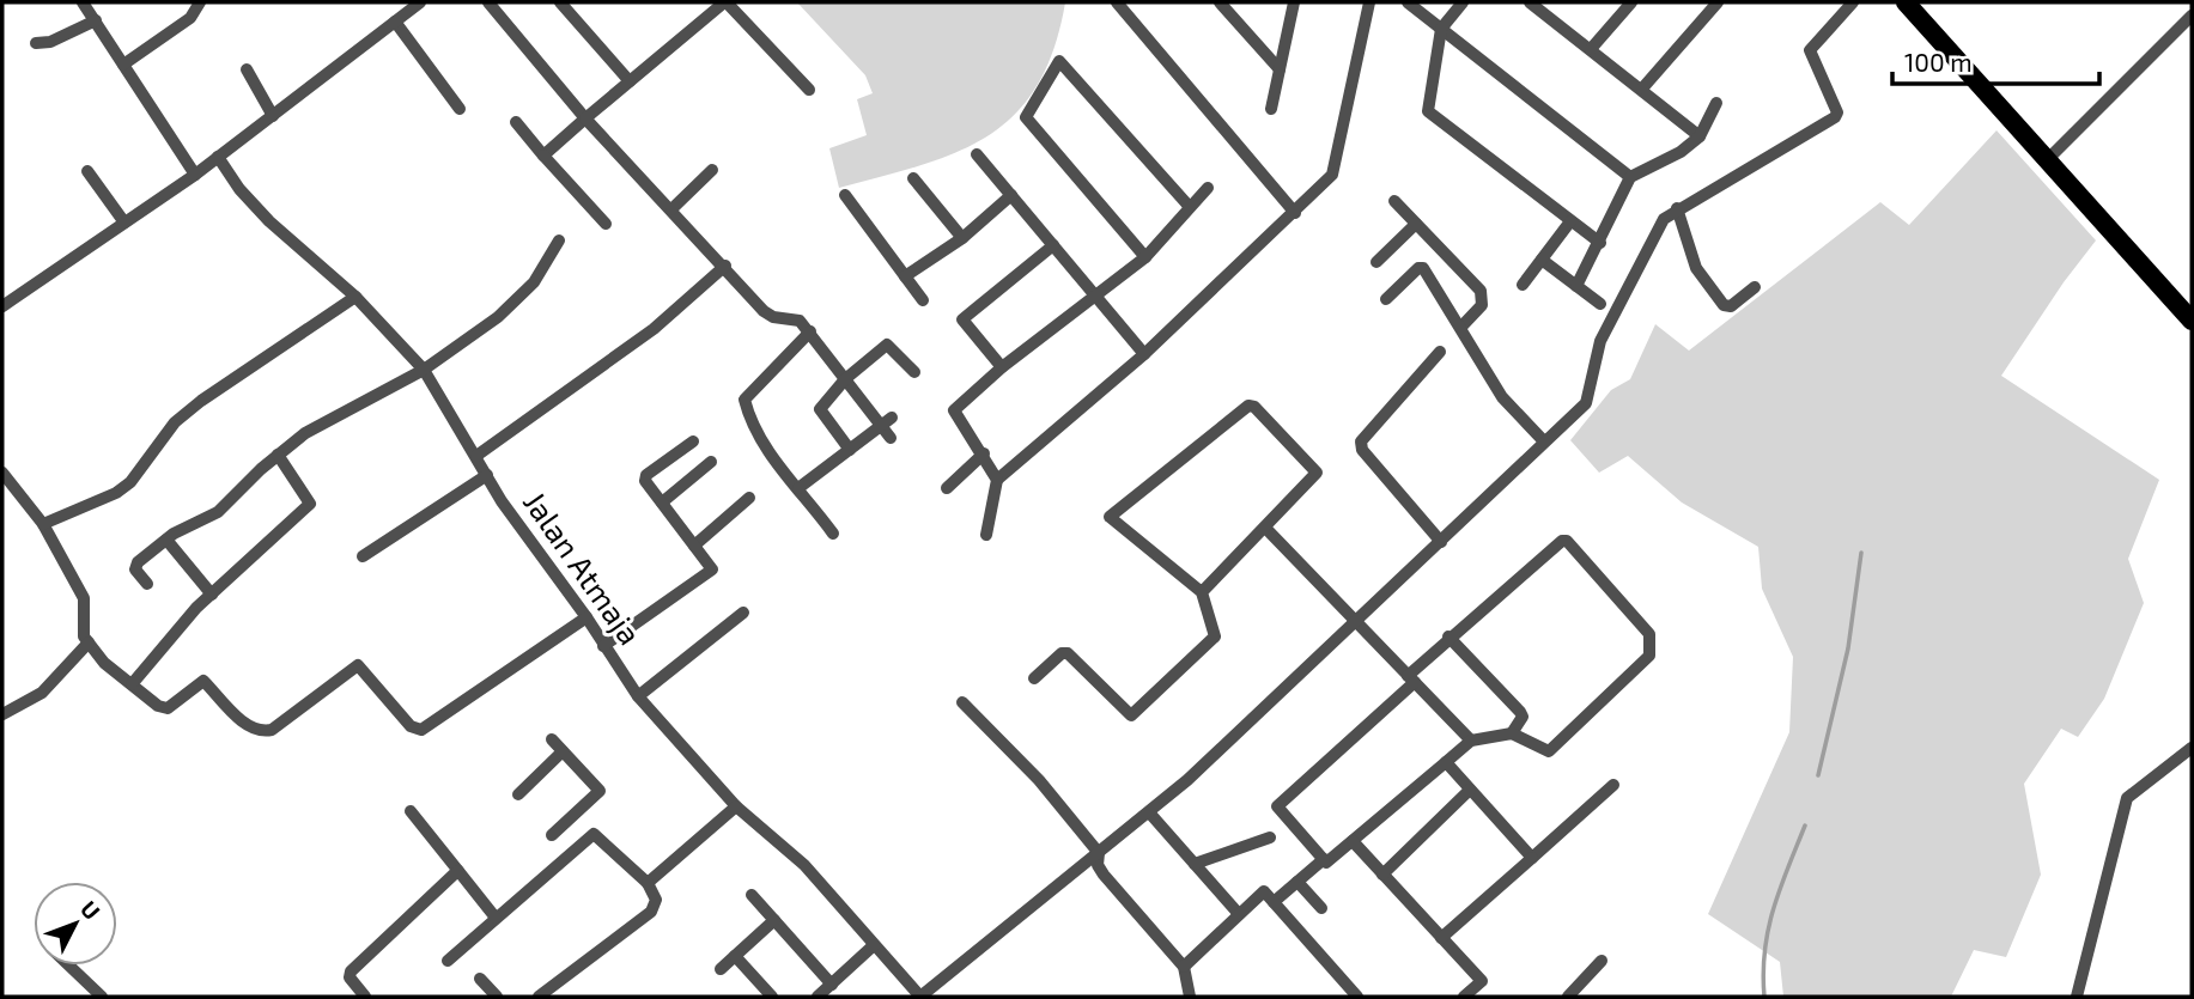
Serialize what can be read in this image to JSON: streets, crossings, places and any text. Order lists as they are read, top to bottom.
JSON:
{
  "streets": {
    "street": ["Jalan Atmaja"]
  },
  "scale_bar": "100 m",
  "north": "top right"
}
